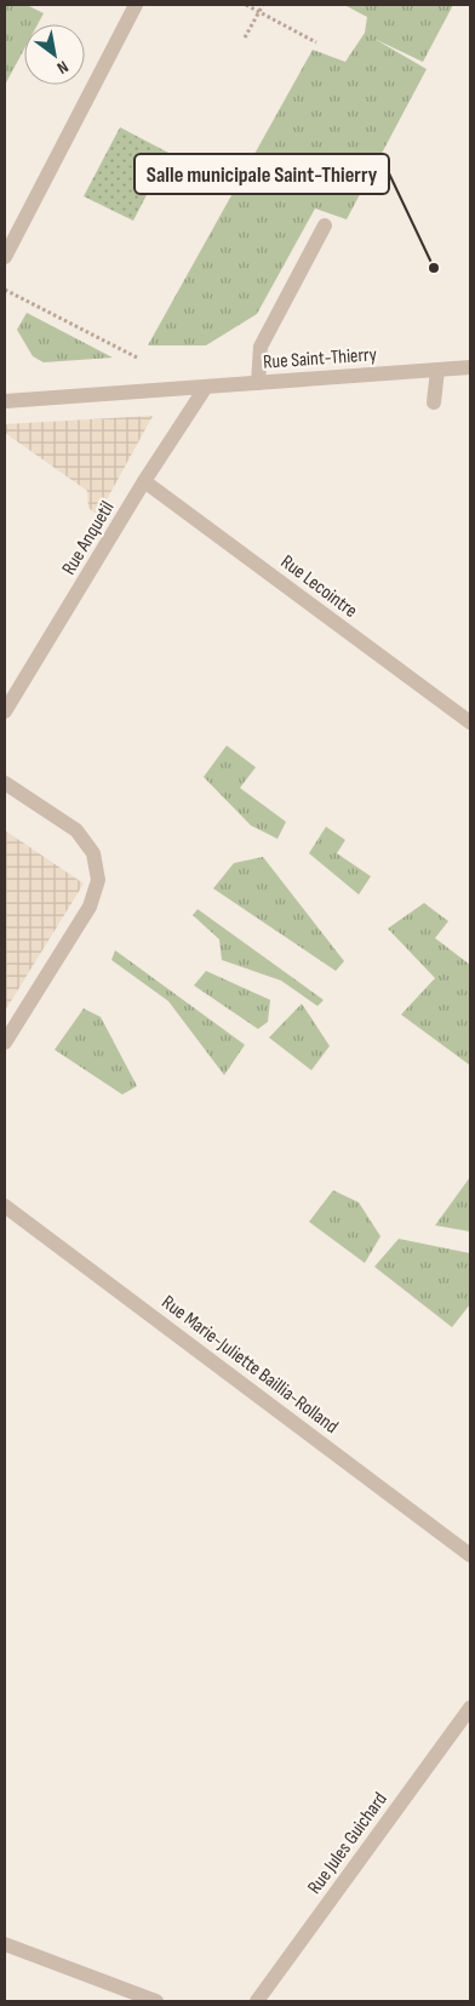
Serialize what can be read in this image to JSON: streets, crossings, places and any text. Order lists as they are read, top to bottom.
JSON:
{
  "streets": {
    "street": [
      "Rue Saint-Thierry",
      "Rue Anquetil",
      "Rue Lecointre",
      "Rue Marie-Juliette Baillia-Rolland",
      "Rue Jules Guichard"
    ]
  },
  "crossings": [
    ["Rue Saint-Thierry", "Rue Anquetil"],
    ["Rue Anquetil", "Rue Lecointre"]
  ],
  "places": ["Salle municipale Saint-Thierry"],
  "north": "bottom right"
}
